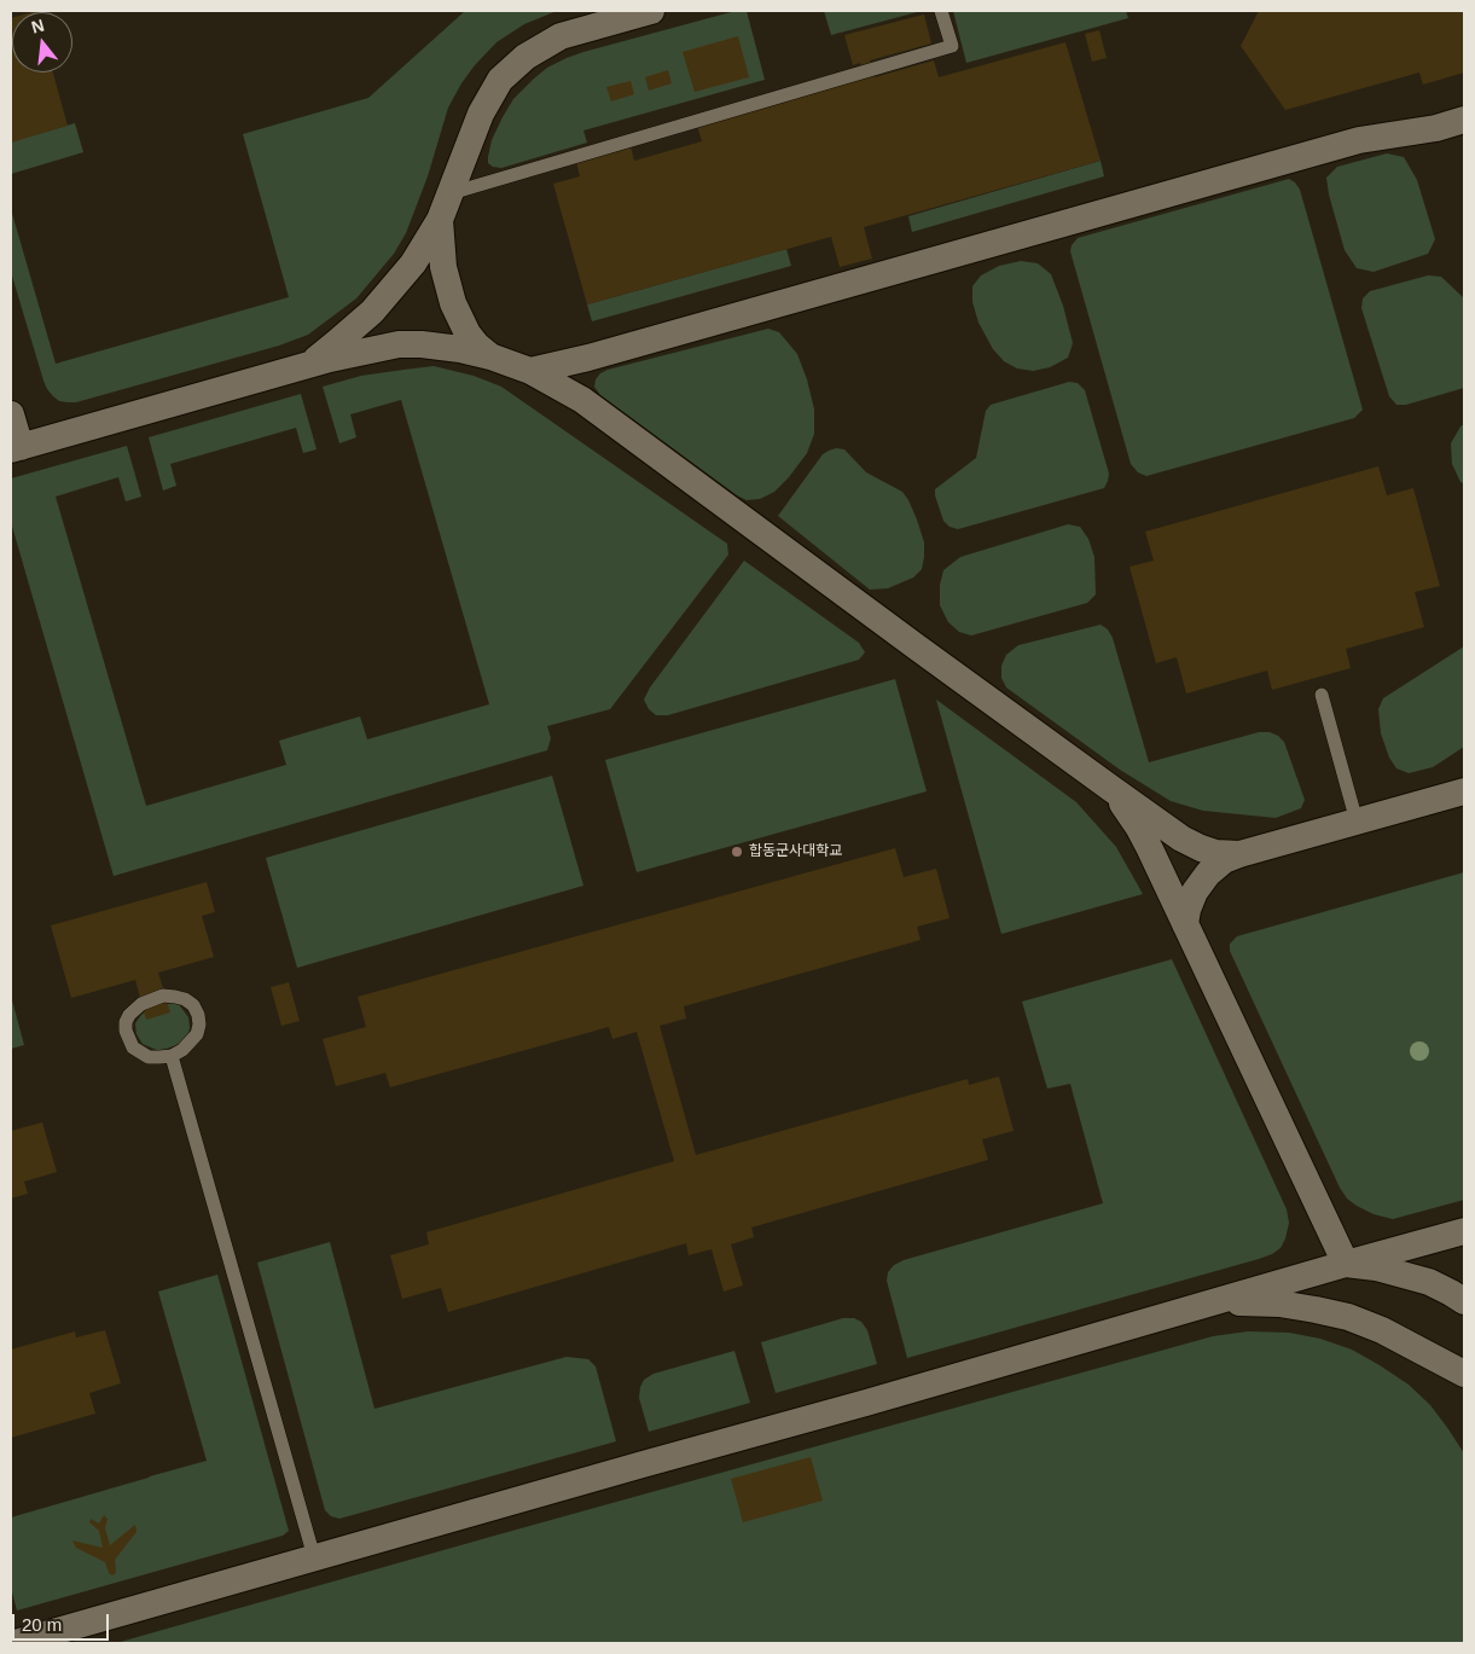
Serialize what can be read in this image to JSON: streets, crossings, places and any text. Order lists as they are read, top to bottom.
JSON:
{
  "places": ["합동군사대학교"],
  "scale_bar": "20 m",
  "north": "top"
}
